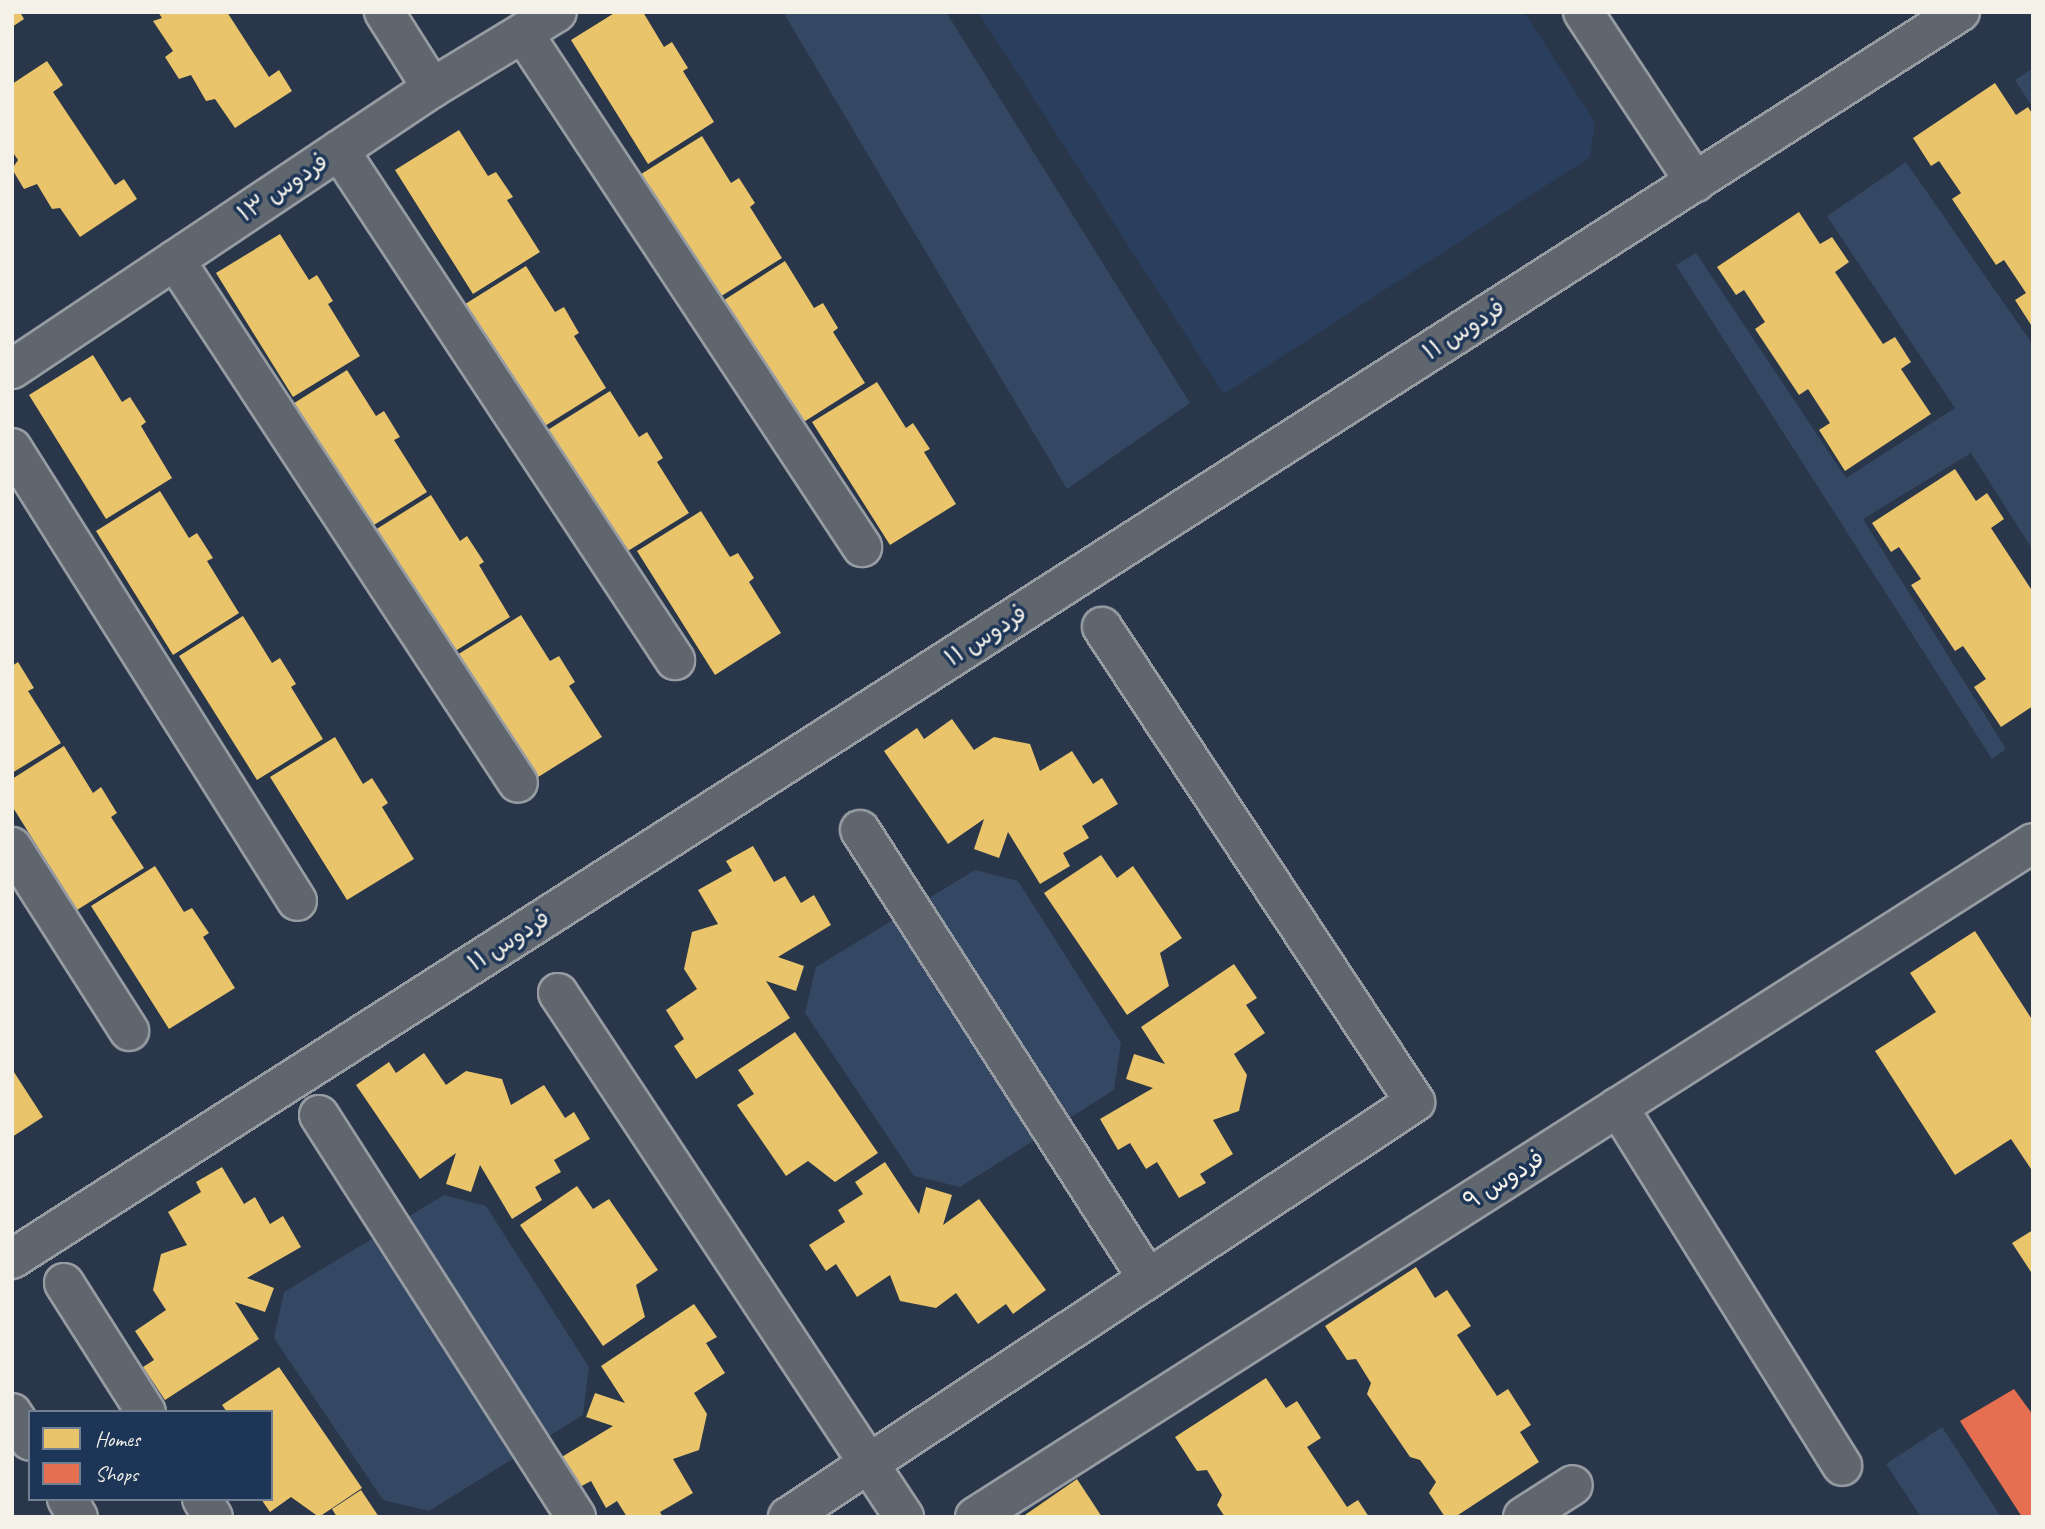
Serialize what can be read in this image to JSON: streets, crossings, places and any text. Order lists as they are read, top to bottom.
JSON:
{
  "streets": {
    "street": ["فردوس ۱۳", "فردوس ۱۱", "فردوس ۹"]
  },
  "legend": ["Homes", "Shops"]
}
